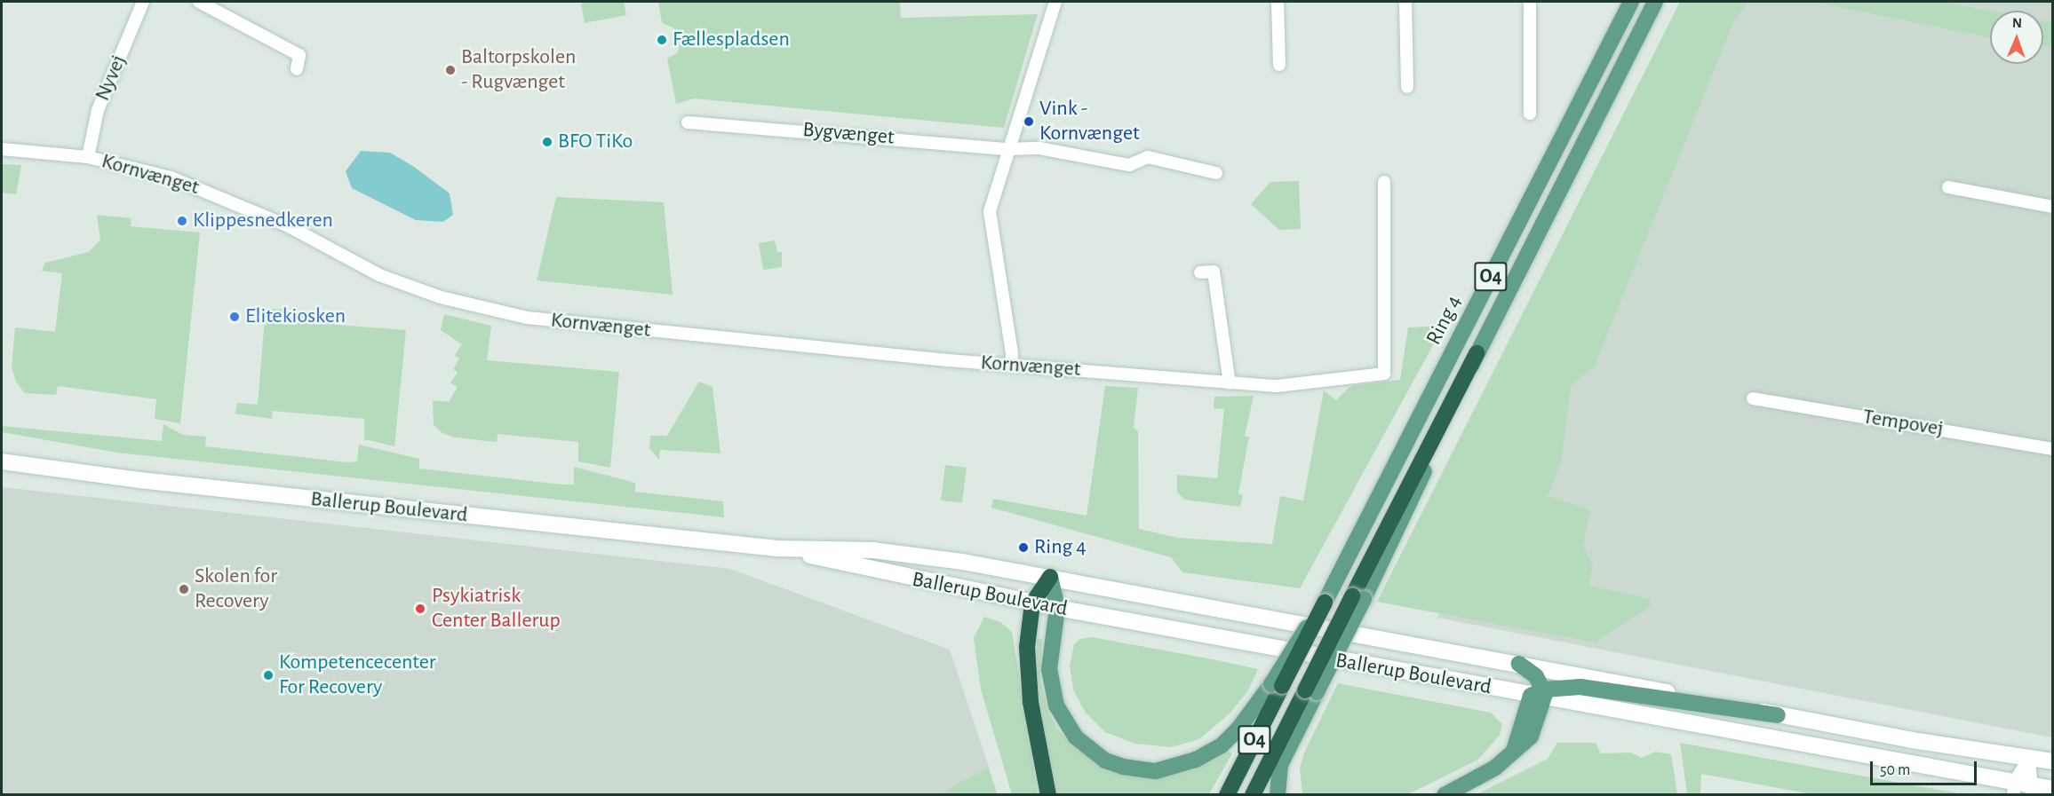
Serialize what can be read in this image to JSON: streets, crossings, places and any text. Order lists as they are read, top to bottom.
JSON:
{
  "streets": {
    "highway": ["O4"],
    "main road": ["Ring 4"],
    "street": [
      "Nyvej",
      "Bygvænget",
      "Kornvænget",
      "Tempovej",
      "Ballerup Boulevard"
    ]
  },
  "crossings": [
    ["Nyvej", "Kornvænget"],
    ["O4", "Ring 4"]
  ],
  "places": [
    "Fællespladsen",
    "Baltorpskolen - Rugvænget",
    "Vink - Kornvænget",
    "BFO TiKo",
    "Klippesnedkeren",
    "Elitekiosken",
    "Ring 4",
    "Skolen for Recovery",
    "Psykiatrisk Center Ballerup",
    "Kompetencecenter For Recovery"
  ],
  "scale_bar": "50 m",
  "north": "top"
}
